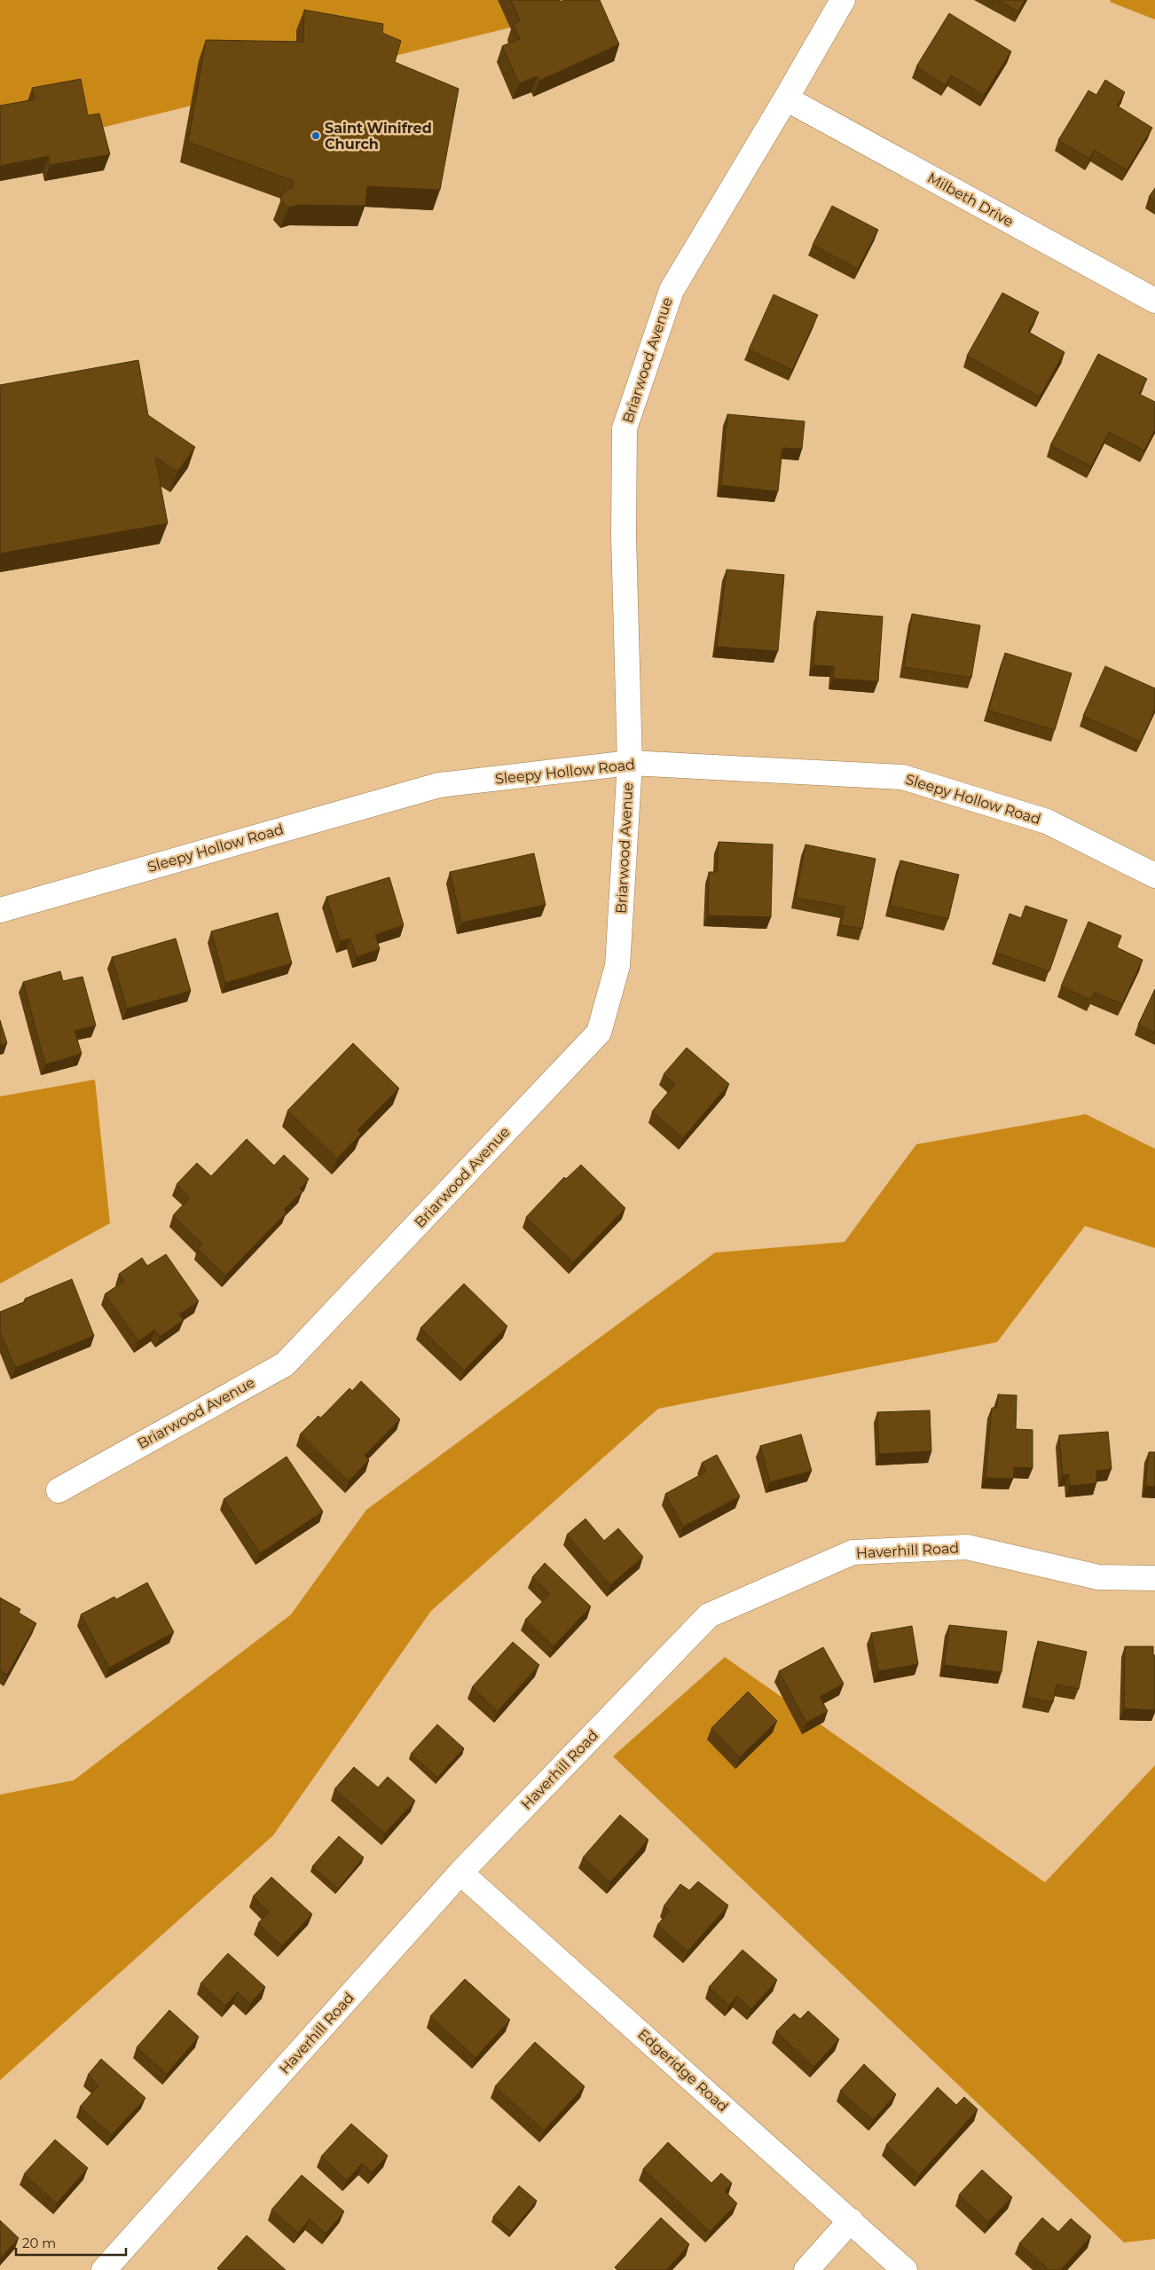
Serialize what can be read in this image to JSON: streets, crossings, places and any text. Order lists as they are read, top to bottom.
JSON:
{
  "streets": {
    "street": [
      "Milbeth Drive",
      "Briarwood Avenue",
      "Sleepy Hollow Road",
      "Haverhill Road",
      "Edgeridge Road"
    ]
  },
  "crossings": [
    ["Milbeth Drive", "Briarwood Avenue"],
    ["Briarwood Avenue", "Sleepy Hollow Road"],
    ["Haverhill Road", "Edgeridge Road"]
  ],
  "places": ["Saint Winifred Church"],
  "scale_bar": "20 m"
}
